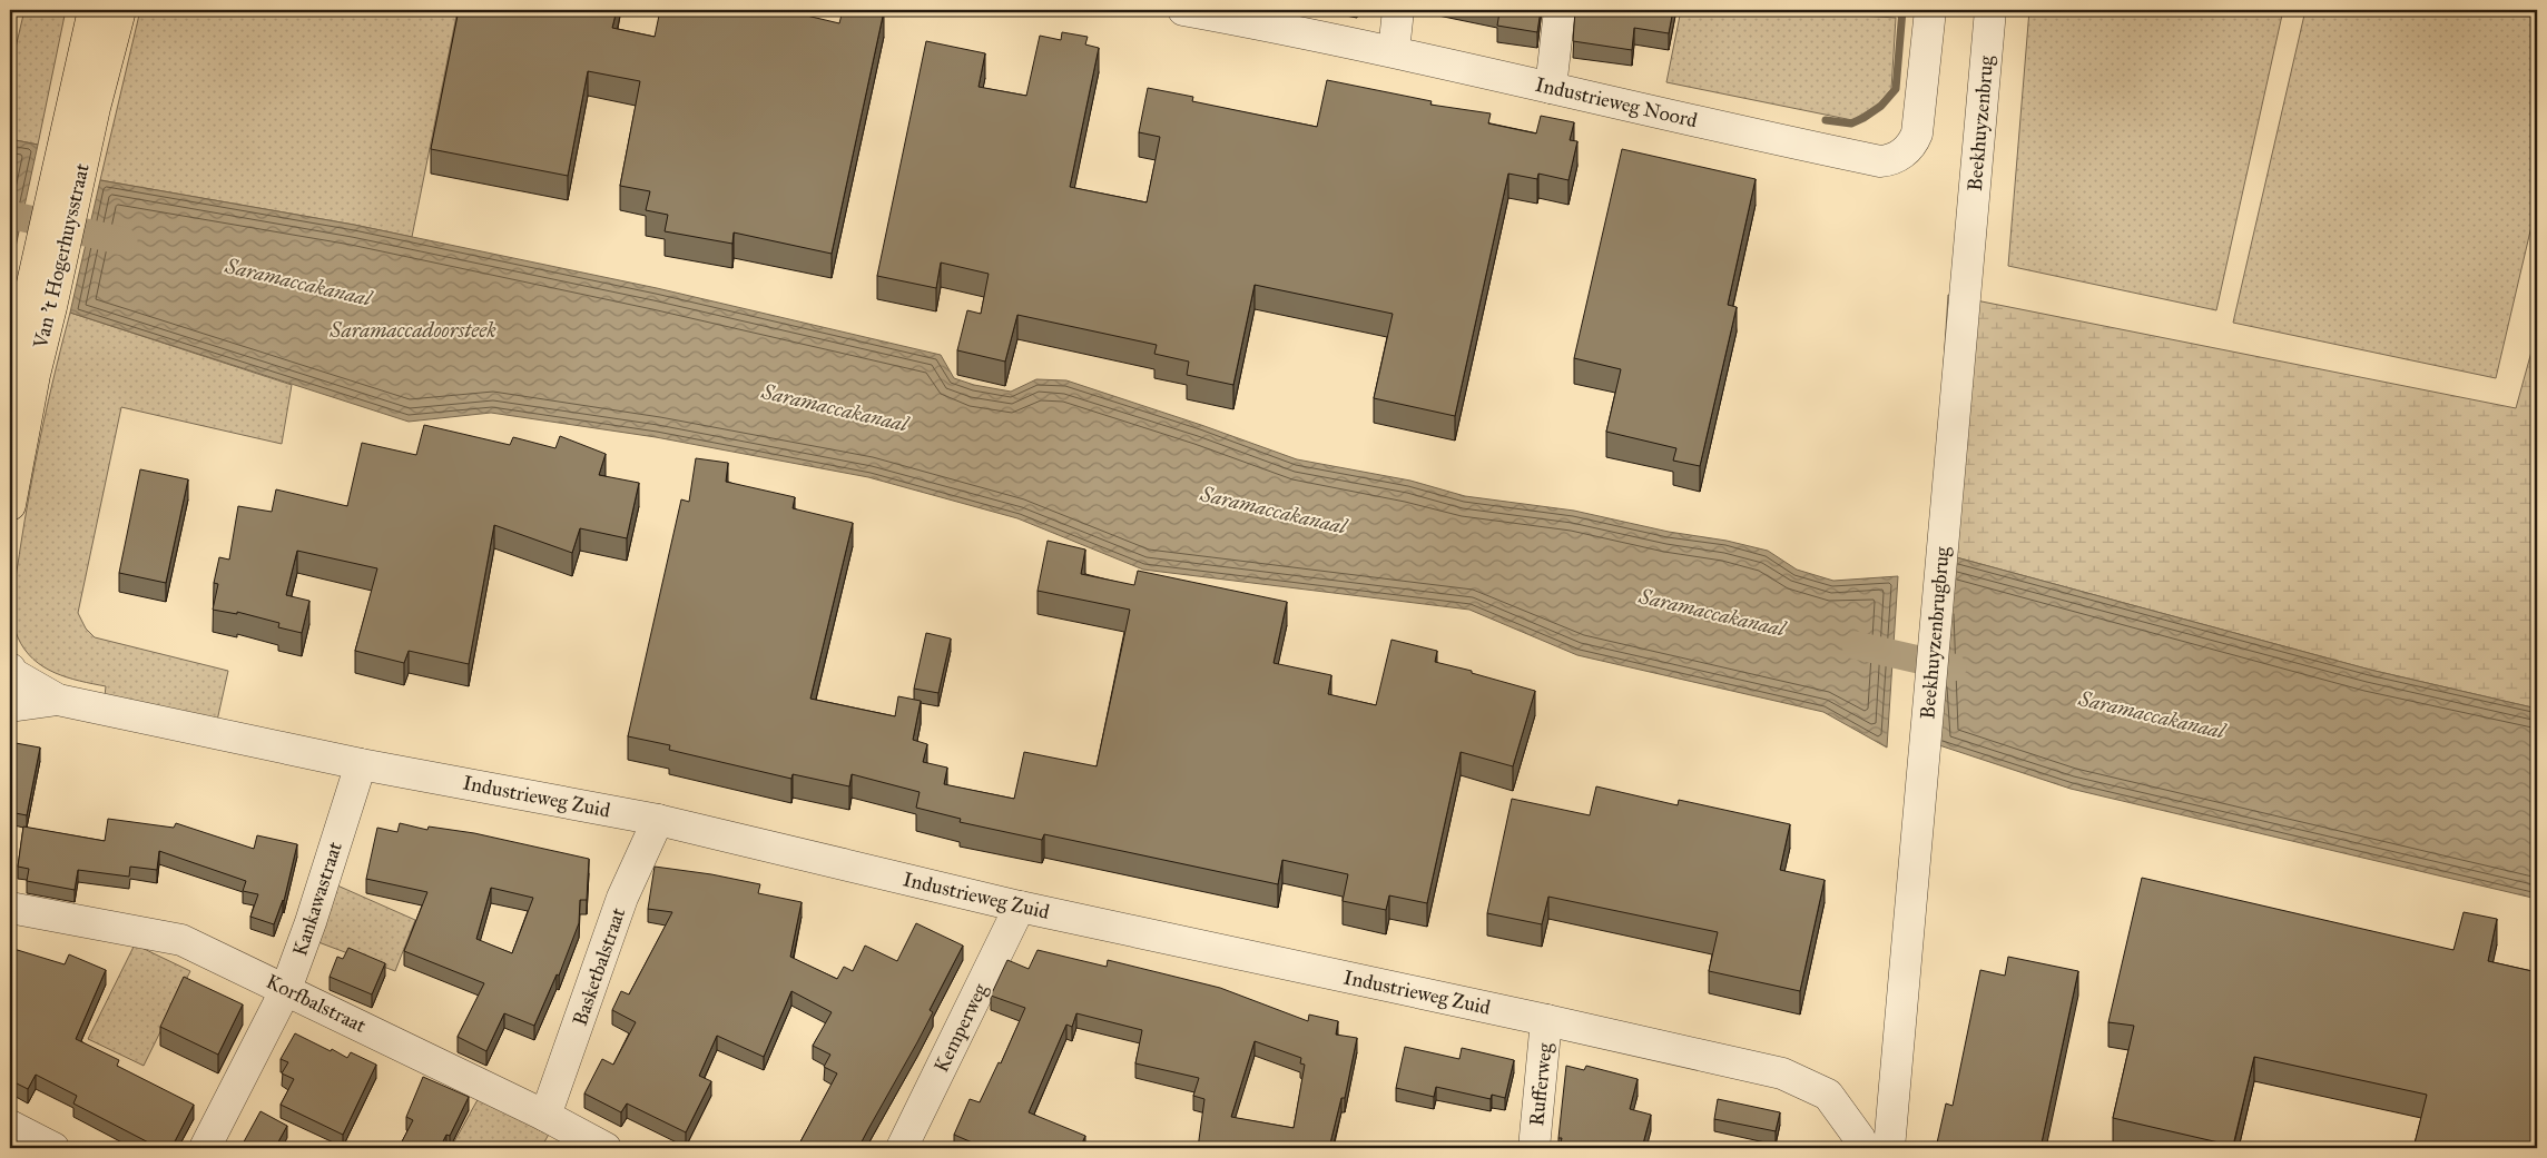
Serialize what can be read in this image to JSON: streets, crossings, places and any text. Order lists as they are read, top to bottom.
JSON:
{
  "streets": {
    "main road": ["Van 't Hogerhuysstraat"],
    "street": [
      "Industrieweg Noord",
      "Beekhuyzenbrug",
      "Beekhuyzenbrugbrug",
      "Industrieweg Zuid",
      "Kankawastraat",
      "Basketbalstraat",
      "Korfbalstraat",
      "Kemperweg",
      "Rufferweg"
    ]
  },
  "crossings": [
    ["Beekhuyzenbrug", "Beekhuyzenbrugbrug"],
    ["Industrieweg Zuid", "Kankawastraat"],
    ["Industrieweg Zuid", "Basketbalstraat"],
    ["Industrieweg Zuid", "Kemperweg"],
    ["Industrieweg Zuid", "Rufferweg"],
    ["Kankawastraat", "Korfbalstraat"],
    ["Basketbalstraat", "Korfbalstraat"]
  ],
  "water": ["Saramaccakanaal", "Saramaccadoorsteek"]
}
